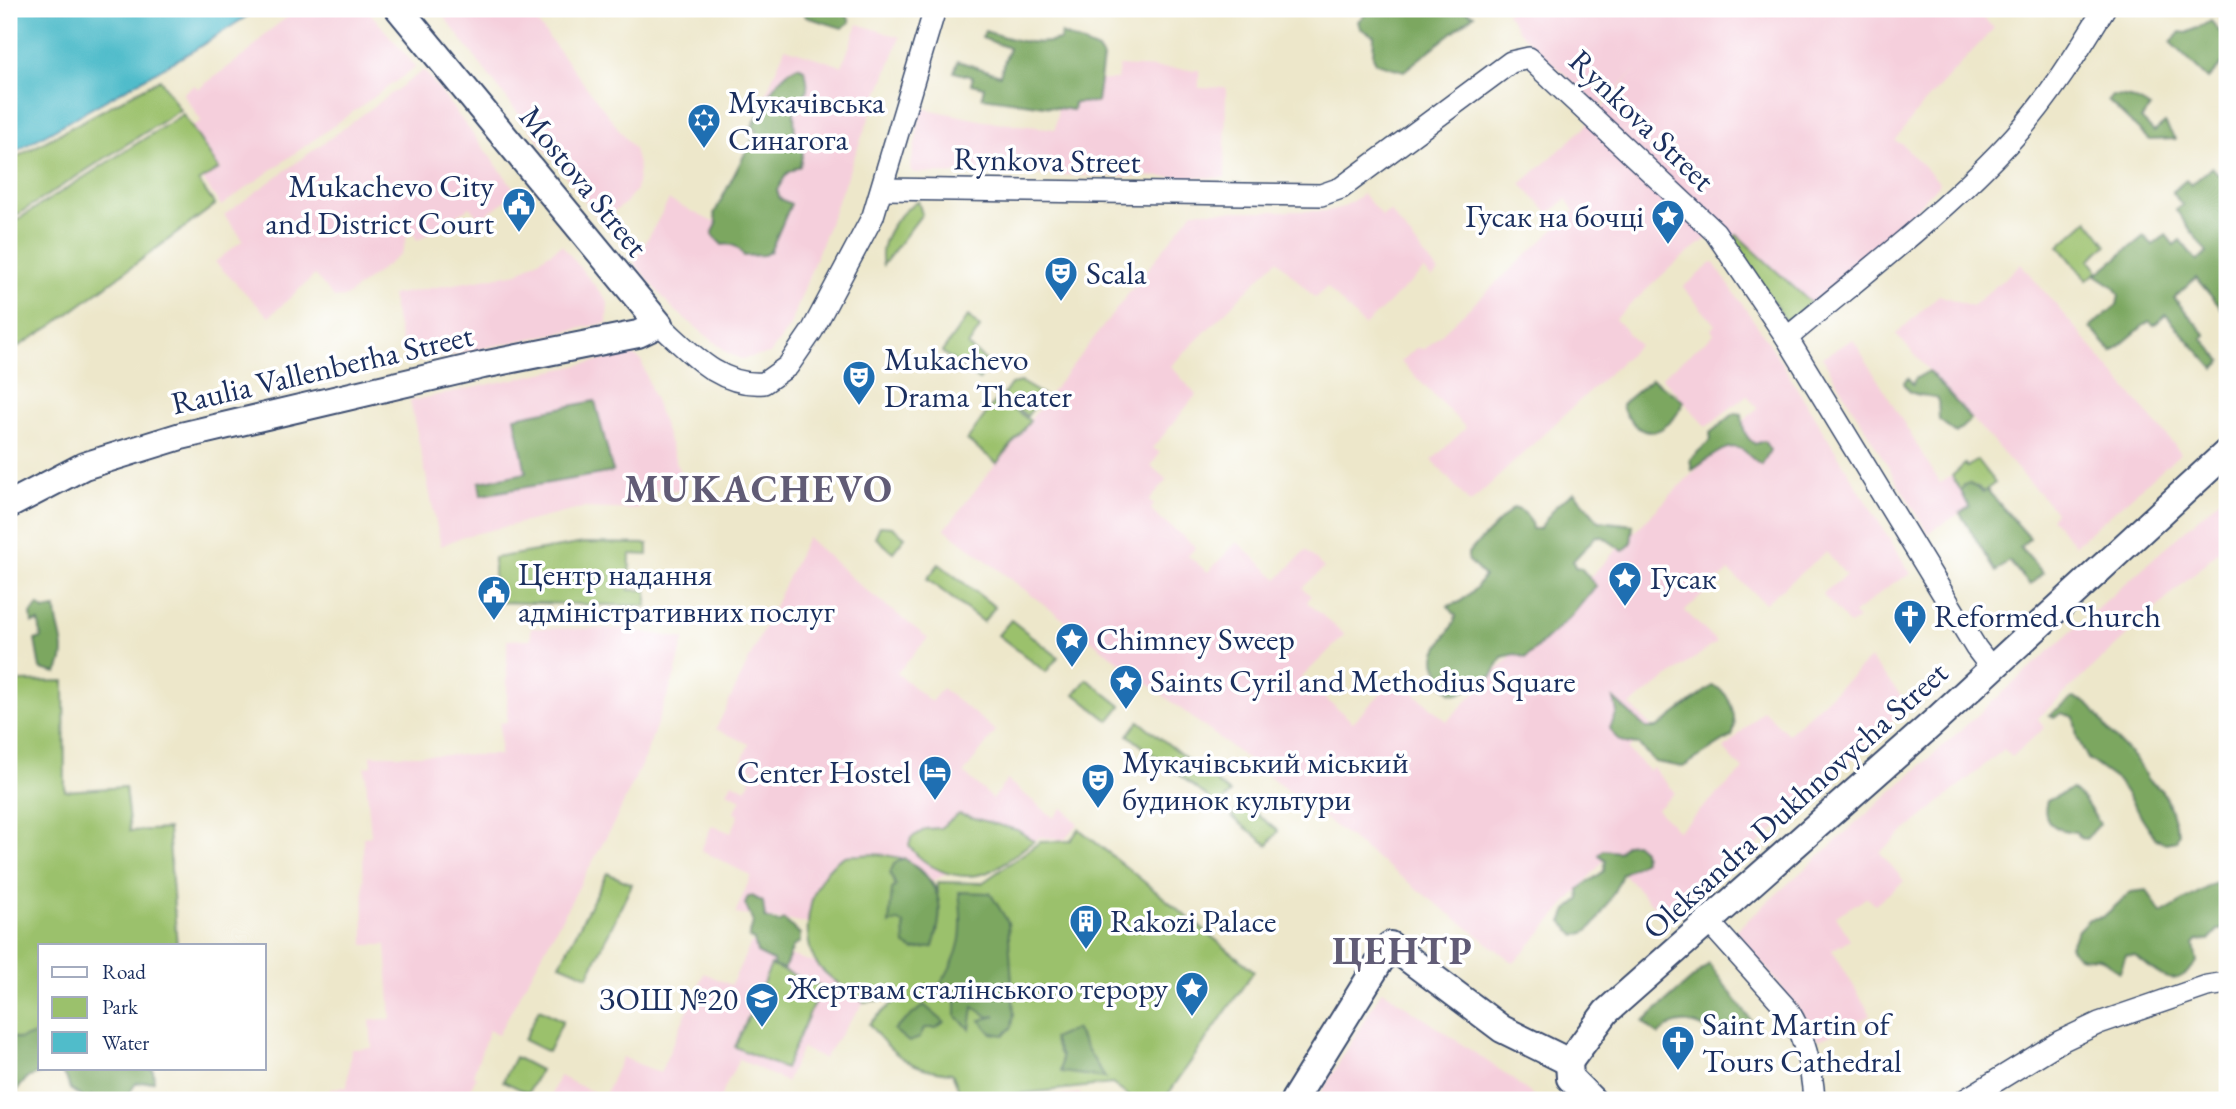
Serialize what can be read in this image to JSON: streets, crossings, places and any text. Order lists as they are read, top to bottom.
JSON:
{
  "streets": {
    "street": [
      "Rynkova Street",
      "Mostova Street",
      "Raulia Vallenberha Street",
      "Oleksandra Dukhnovycha Street"
    ]
  },
  "crossings": [
    ["Rynkova Street", "Mostova Street"],
    ["Rynkova Street", "Oleksandra Dukhnovycha Street"],
    ["Mostova Street", "Raulia Vallenberha Street"]
  ],
  "districts": ["MUKACHEVO", "ЦЕНТР"],
  "places": {
    "synagogue": ["Мукачівська Синагога"],
    "public building": ["Mukachevo City and District Court", "Центр надання адміністративних послуг"],
    "place": [
      "Гусак на бочці",
      "Гусак",
      "Chimney Sweep",
      "Saints Cyril and Methodius Square",
      "Жертвам сталінського терору"
    ],
    "theatre": ["Scala", "Mukachevo Drama Theater", "Мукачівський міський будинок культури"],
    "church": ["Reformed Church", "Saint Martin of Tours Cathedral"],
    "hotel": ["Center Hostel"],
    "building": ["Rakozi Palace"],
    "school or university": ["ЗОШ №20"]
  },
  "legend": ["Road", "Park", "Water"]
}
